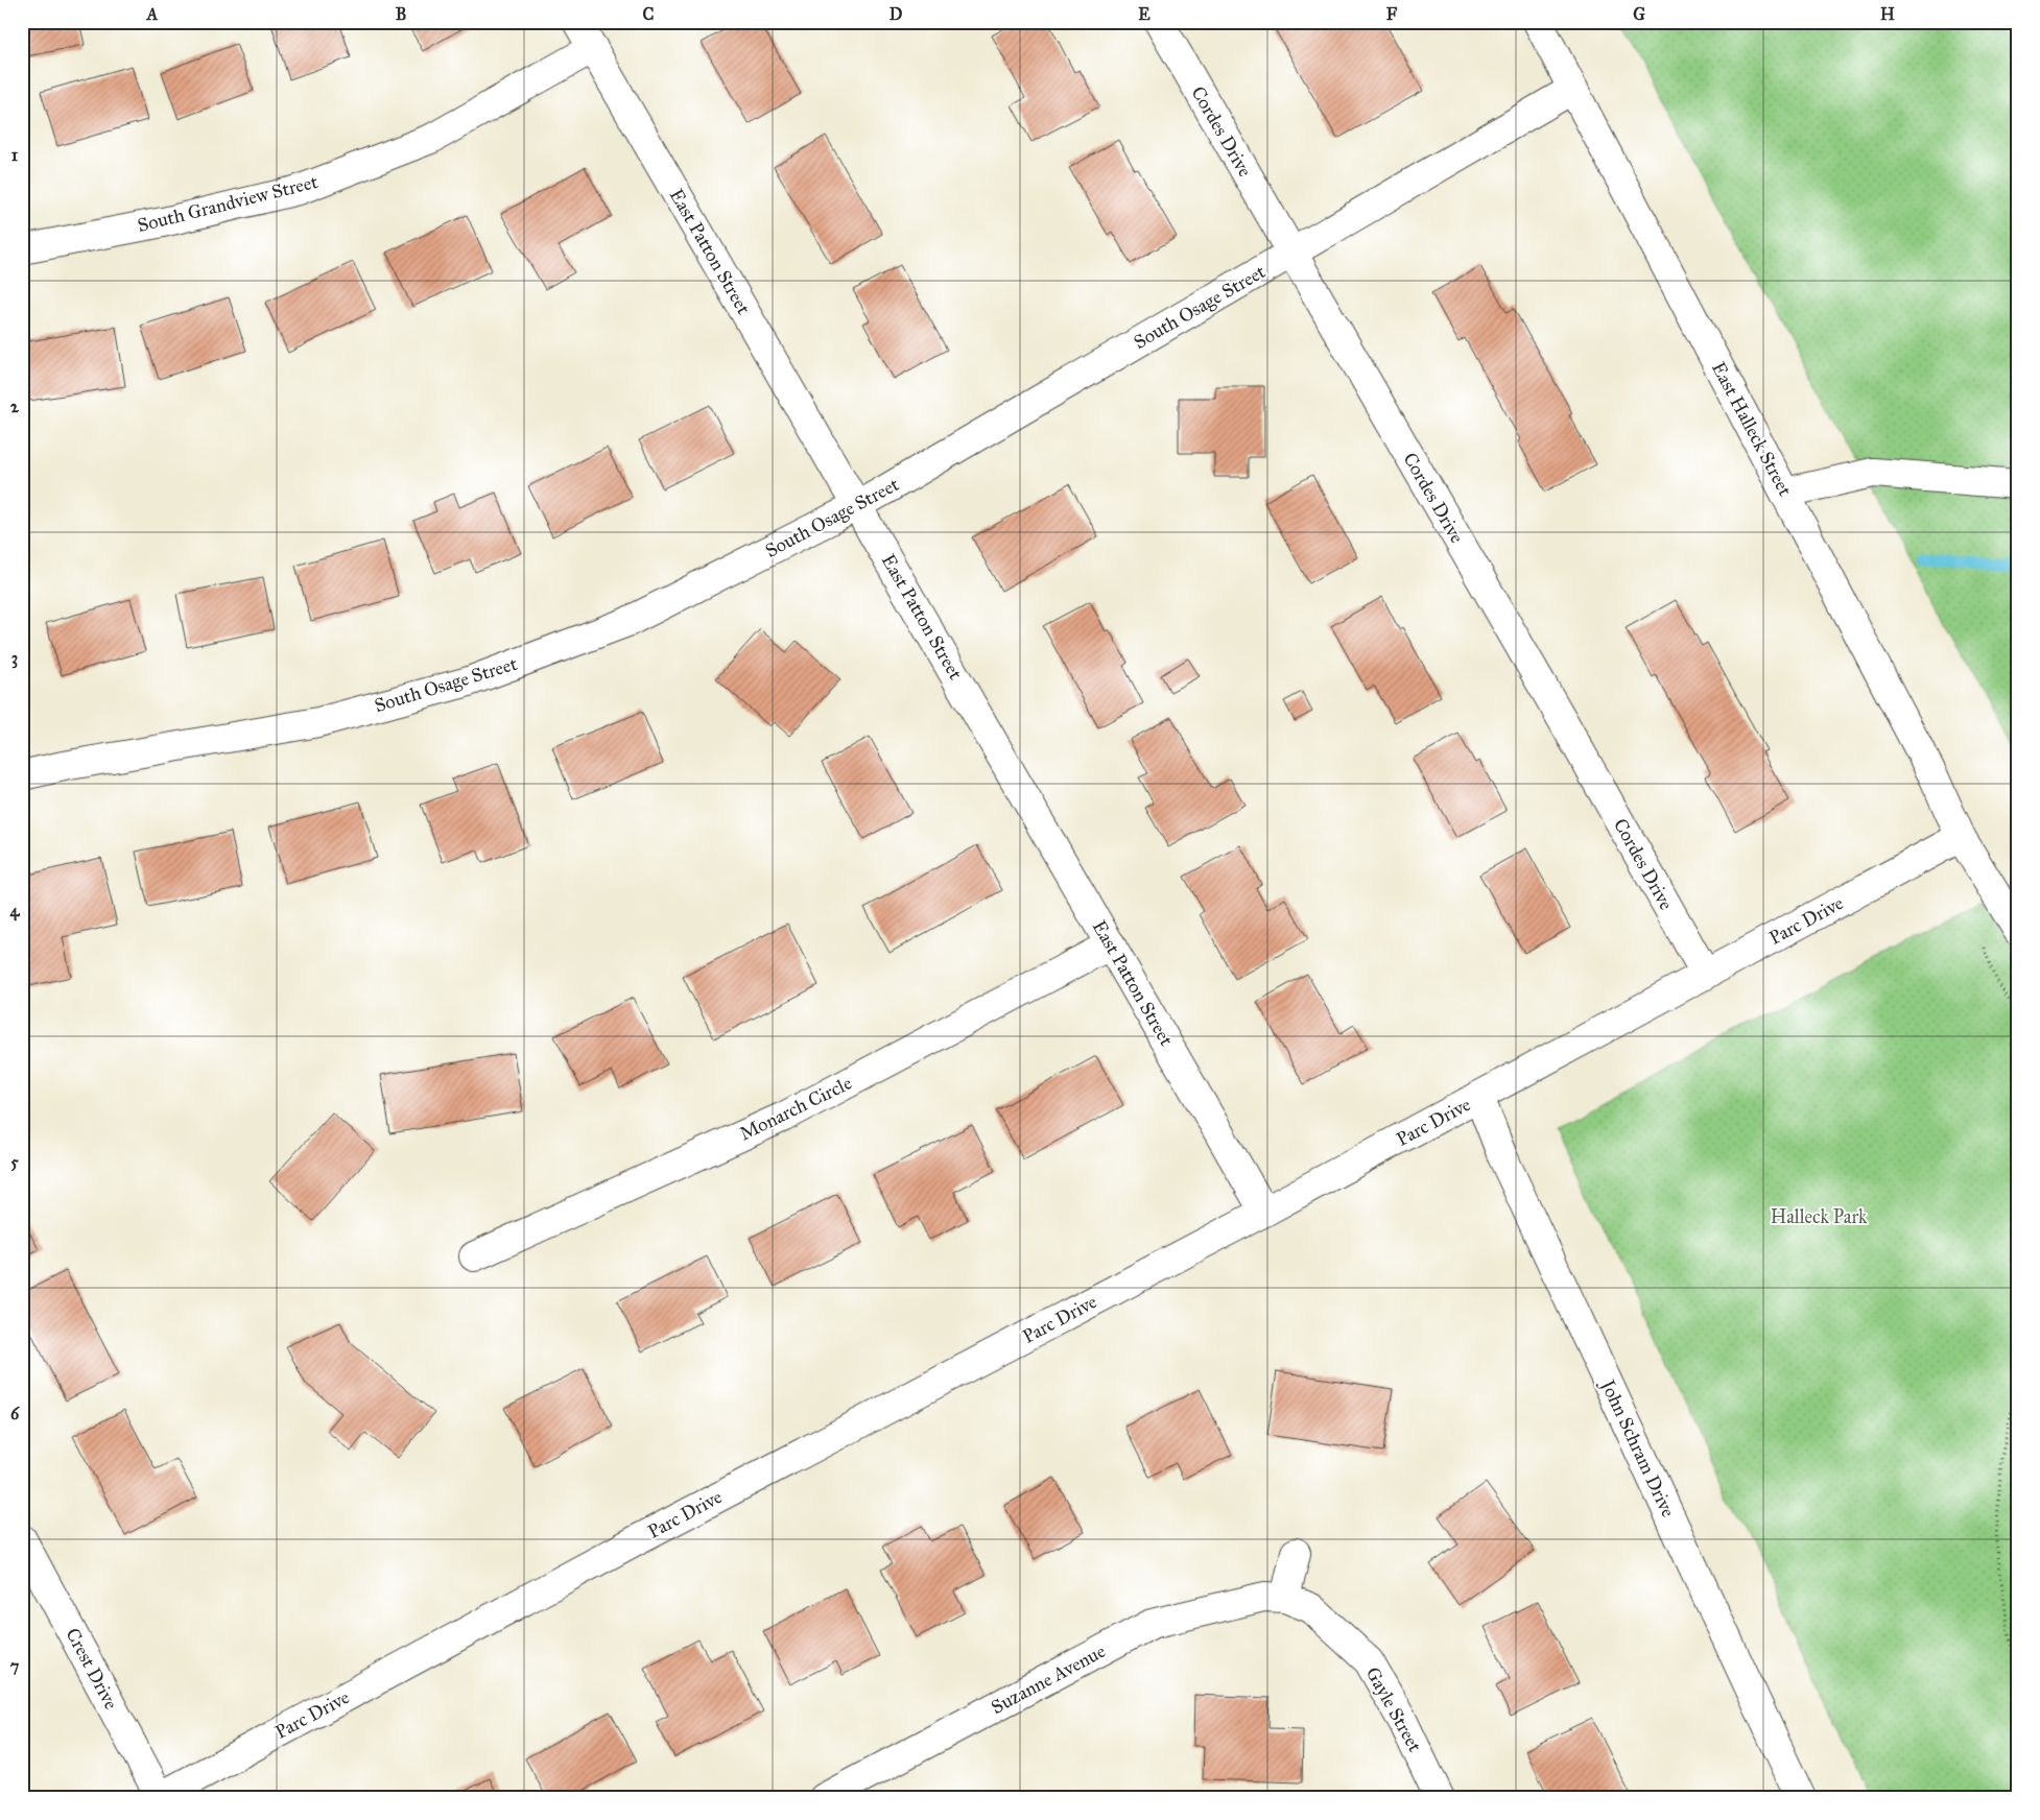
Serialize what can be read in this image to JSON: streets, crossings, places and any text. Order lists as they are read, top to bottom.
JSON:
{
  "streets": {
    "street": [
      "Cordes Drive",
      "South Grandview Street",
      "East Patton Street",
      "South Osage Street",
      "East Halleck Street",
      "Parc Drive",
      "Monarch Circle",
      "John Schram Drive",
      "Crest Drive",
      "Suzanne Avenue",
      "Gayle Street"
    ]
  },
  "crossings": [
    ["Cordes Drive", "South Osage Street"],
    ["Cordes Drive", "Parc Drive"],
    ["South Grandview Street", "East Patton Street"],
    ["East Patton Street", "South Osage Street"],
    ["East Patton Street", "Parc Drive"],
    ["East Patton Street", "Monarch Circle"],
    ["South Osage Street", "East Halleck Street"],
    ["East Halleck Street", "Parc Drive"],
    ["Parc Drive", "John Schram Drive"],
    ["Parc Drive", "Crest Drive"],
    ["Suzanne Avenue", "Gayle Street"]
  ],
  "parks": ["Halleck Park"],
  "grid": {
    "columns": [
      "A",
      "B",
      "C",
      "D",
      "E",
      "F",
      "G",
      "H"
    ],
    "rows": [
      "1",
      "2",
      "3",
      "4",
      "5",
      "6",
      "7"
    ]
  }
}
